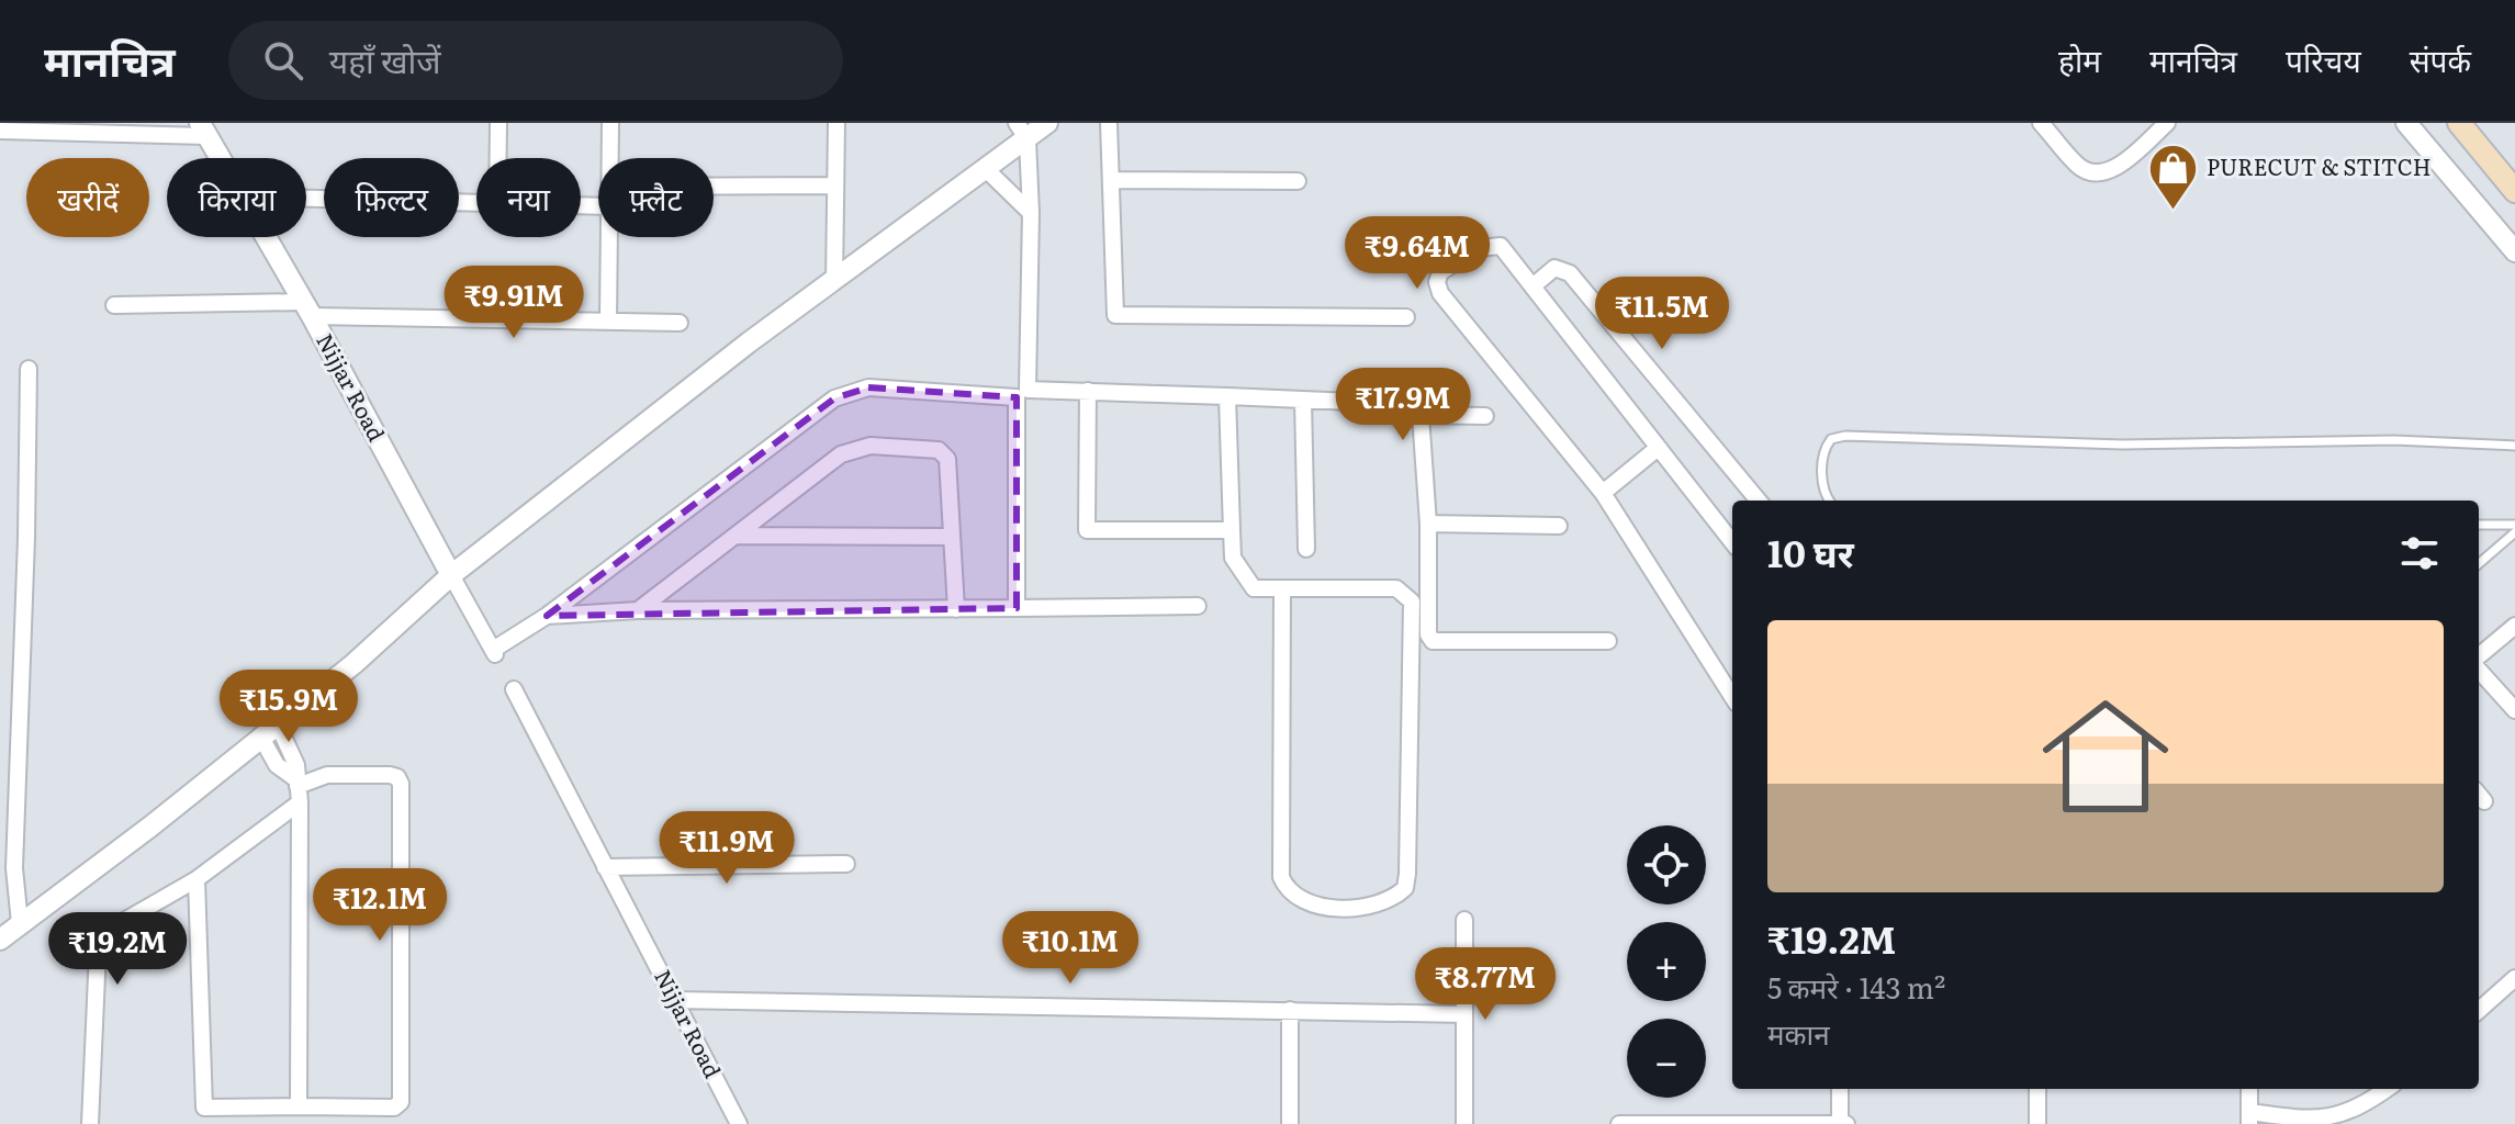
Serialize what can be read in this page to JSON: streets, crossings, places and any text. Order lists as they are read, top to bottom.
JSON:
{
  "streets": {
    "street": ["Nijjar Road"]
  },
  "places": {
    "shop": ["PURECUT & STITCH"]
  },
  "page": {
    "header": "मानचित्र",
    "search": "यहाँ खोजें",
    "nav": [
      "होम",
      "मानचित्र",
      "परिचय",
      "संपर्क"
    ],
    "chip": [
      "खरीदें",
      "किराया",
      "फ़िल्टर",
      "नया",
      "फ़्लैट"
    ],
    "price": [
      "₹9.64M",
      "₹9.91M",
      "₹11.5M",
      "₹17.9M",
      "₹15.9M",
      "₹11.9M",
      "₹12.1M",
      "₹10.1M",
      "₹19.2M",
      "₹8.77M"
    ],
    "heading": "10 घर",
    "list": [
      {
        "name": "₹19.2M",
        "note": "5 कमरे · 143 m² · मकान"
      }
    ],
    "map_buttons": ["+", "−"]
  }
}
